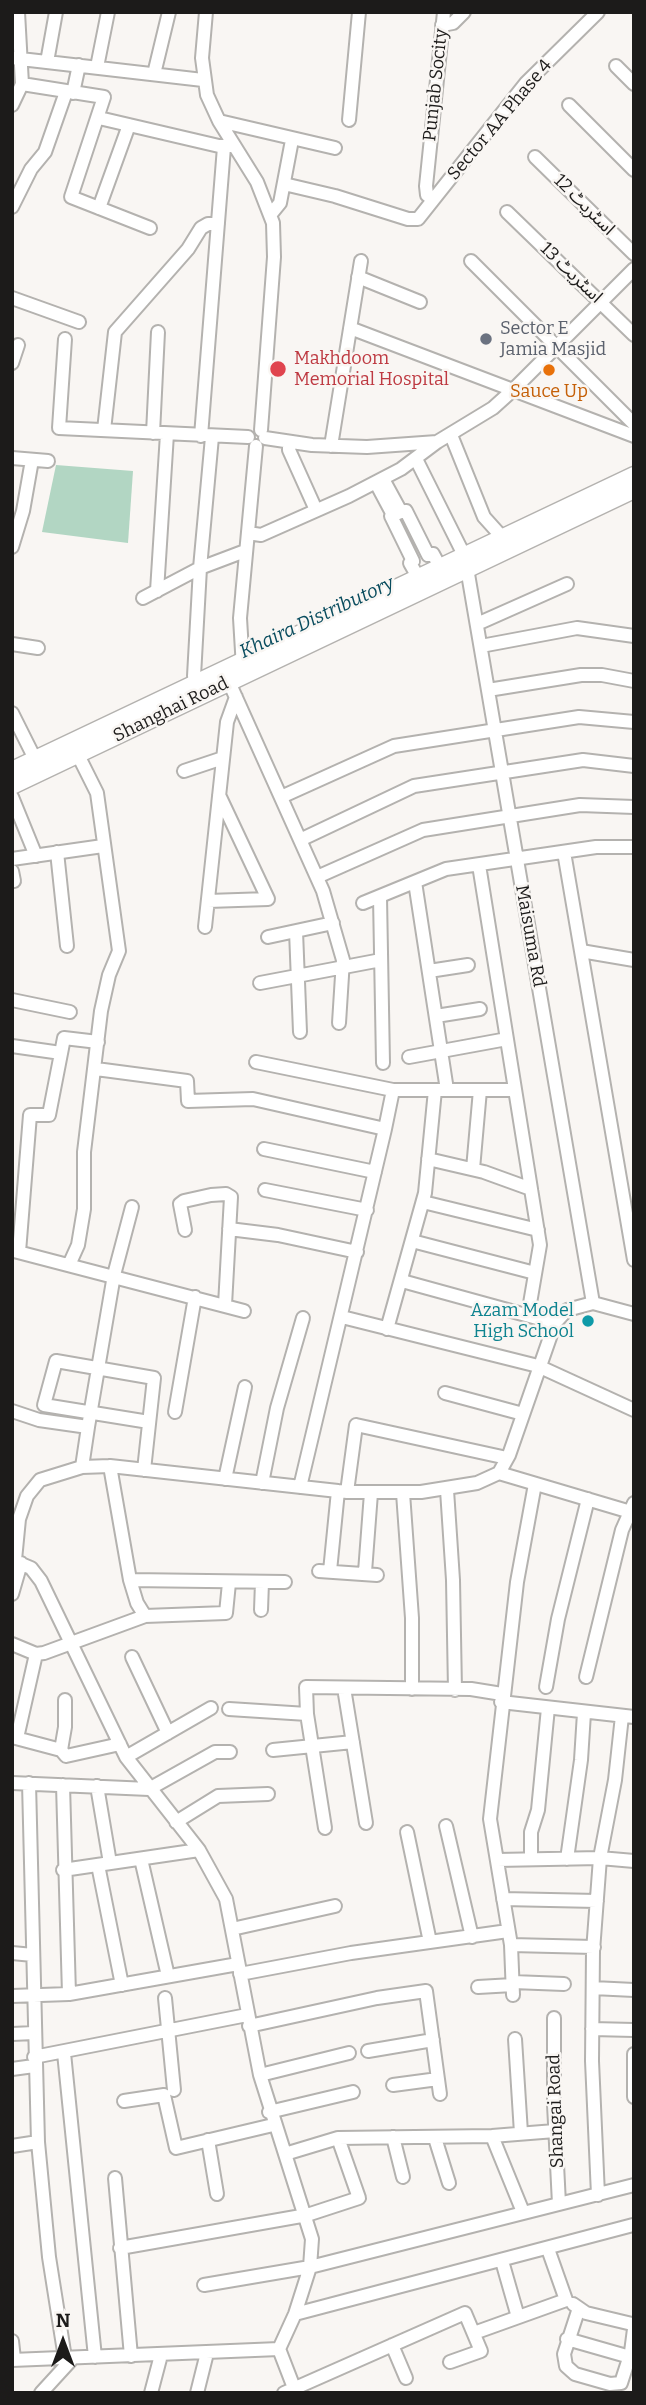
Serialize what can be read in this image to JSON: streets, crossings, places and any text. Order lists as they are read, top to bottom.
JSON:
{
  "streets": {
    "main road": ["Shanghai Road"],
    "street": [
      "Punjab Socity",
      "Sector AA Phase 4",
      "اسٹریٹ 12",
      "اسٹریٹ 13",
      "Maisuma Rd",
      "Shangai Road"
    ]
  },
  "crossings": [
    ["Punjab Socity", "Sector AA Phase 4"],
    ["Shanghai Road", "Maisuma Rd"]
  ],
  "water": ["Khaira Distributory"],
  "places": [
    "Sector E Jamia Masjid",
    "Makhdoom Memorial Hospital",
    "Sauce Up",
    "Azam Model High School"
  ],
  "north": "top"
}
